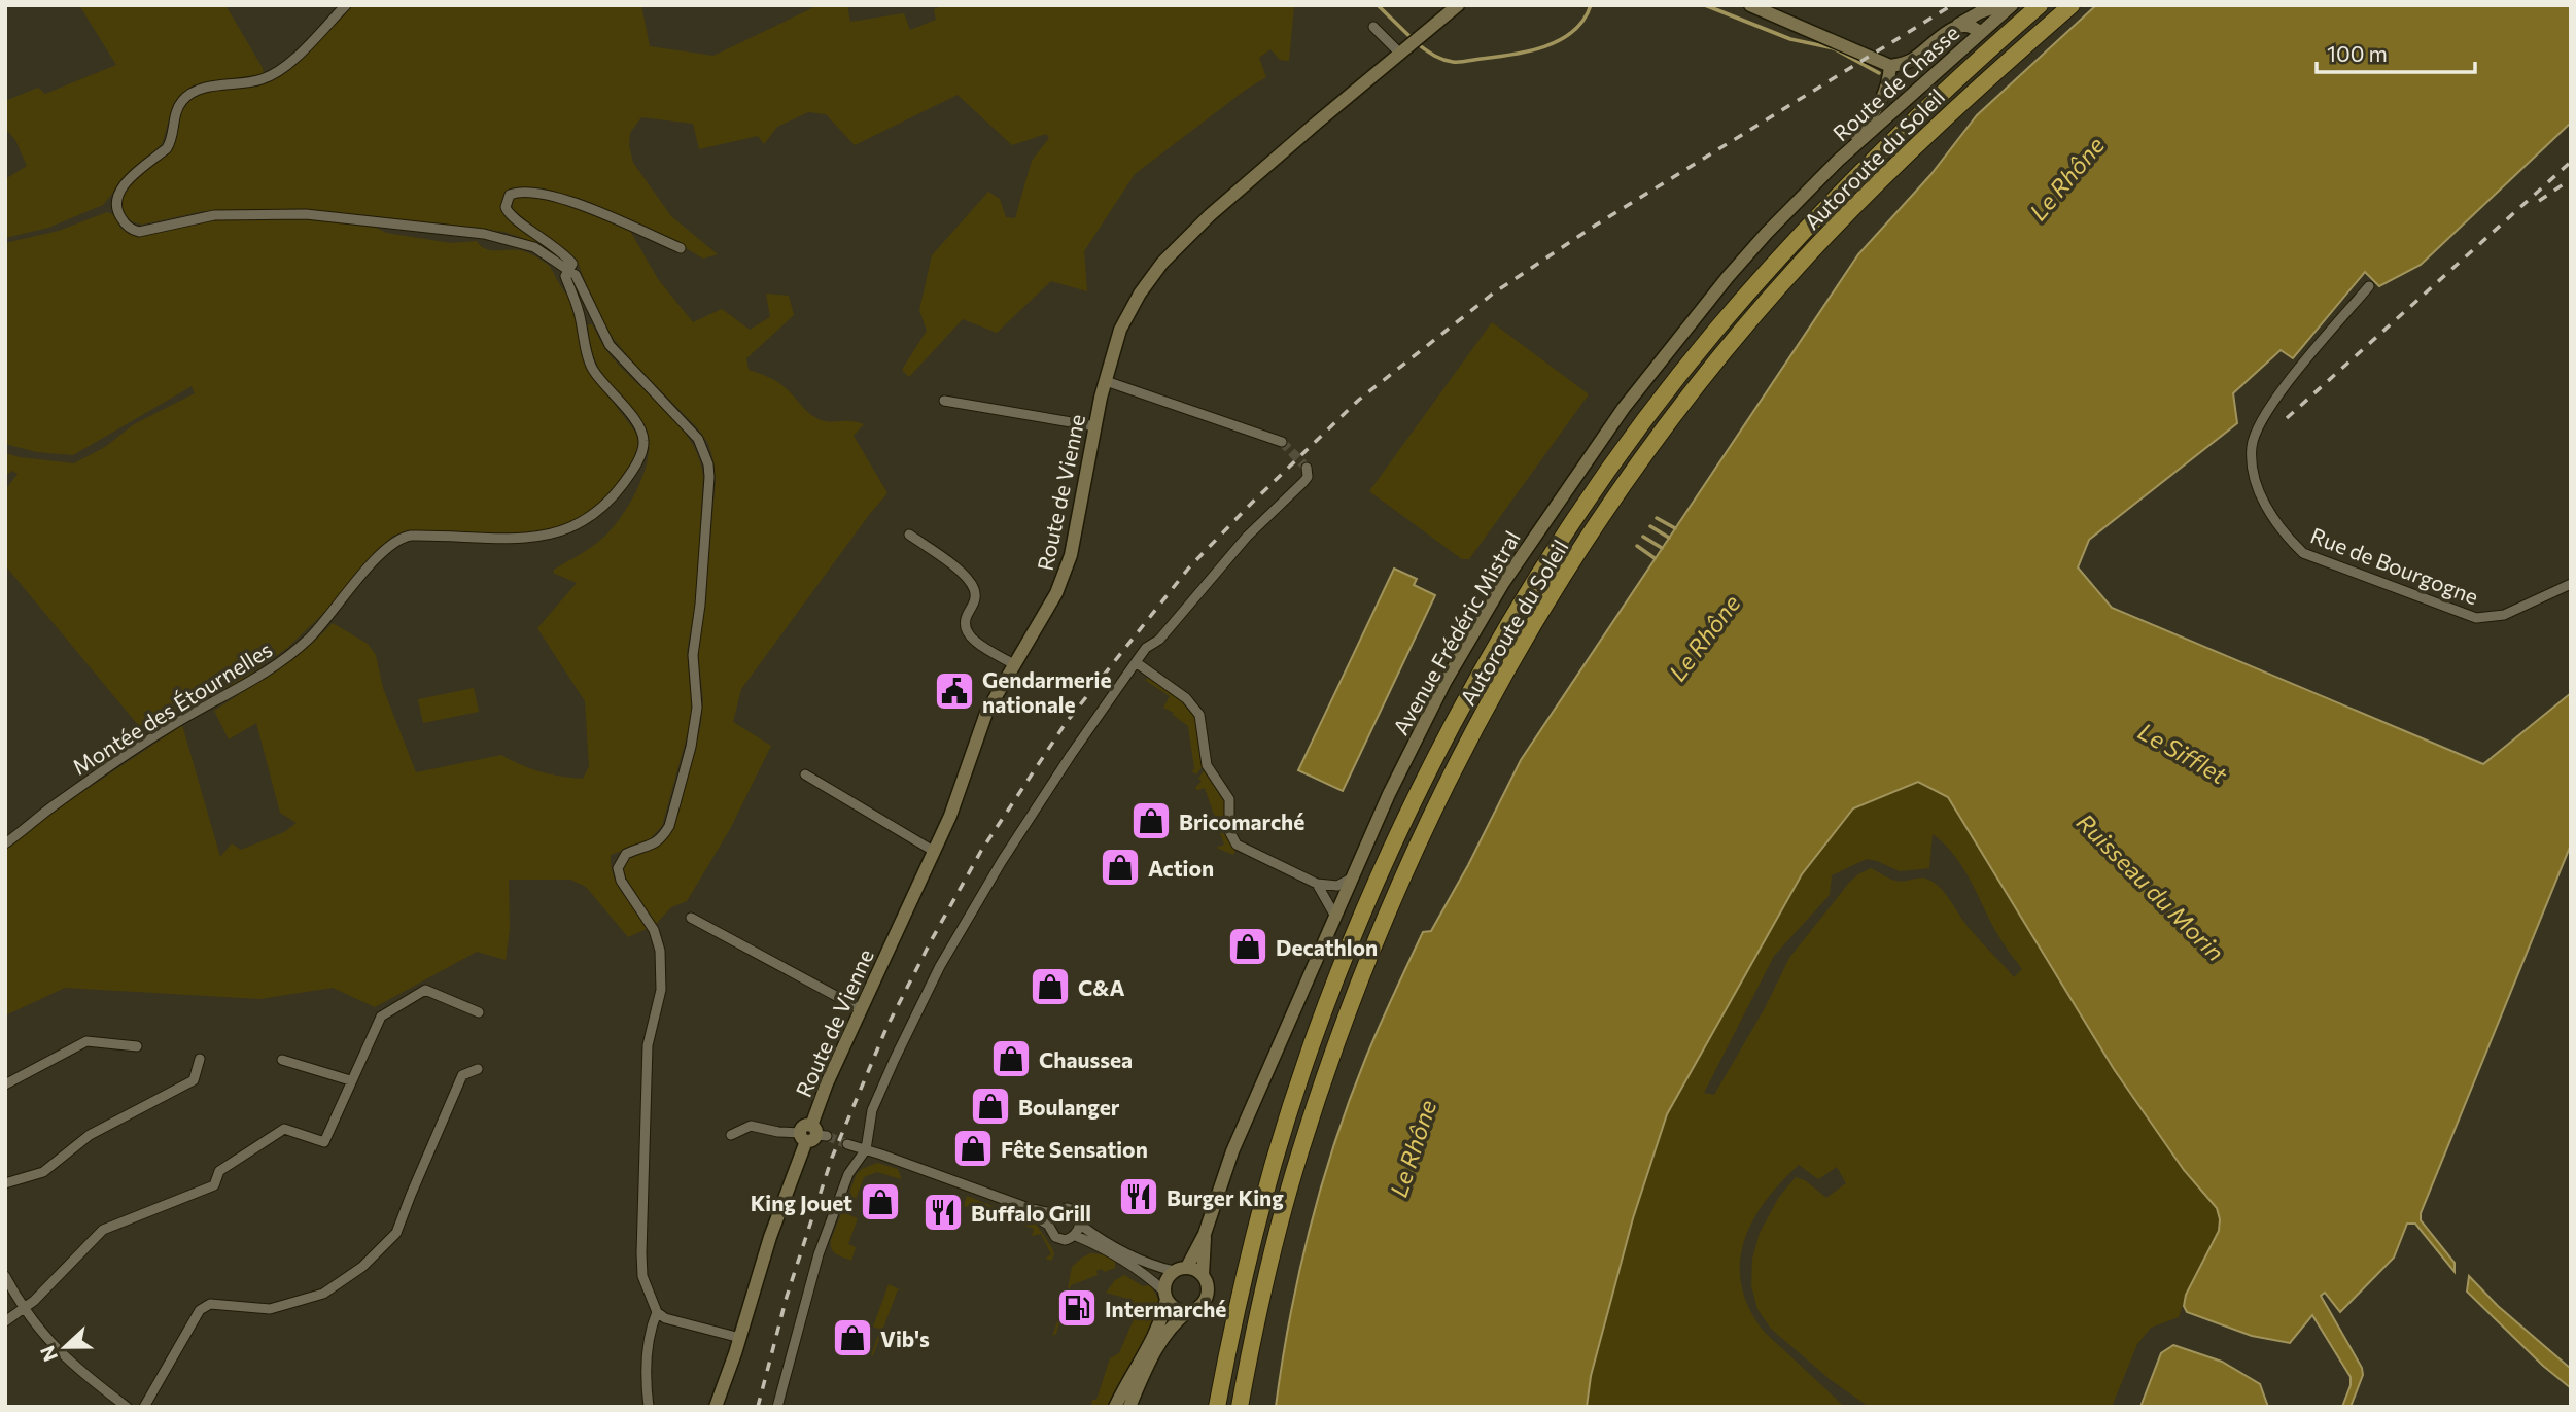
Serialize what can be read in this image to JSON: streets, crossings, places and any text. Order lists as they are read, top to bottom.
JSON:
{
  "streets": {
    "highway": ["Autoroute du Soleil"],
    "main road": ["Route de Chasse", "Route de Vienne", "Avenue Frédéric Mistral"],
    "street": ["Rue de Bourgogne", "Montée des Étournelles"]
  },
  "crossings": [
    ["Route de Chasse", "Avenue Frédéric Mistral"]
  ],
  "water": ["Le Rhône", "Le Sifflet", "Ruisseau du Morin"],
  "places": {
    "public building": ["Gendarmerie nationale"],
    "shop": [
      "Bricomarché",
      "Action",
      "Decathlon",
      "C&A",
      "Chaussea",
      "Boulanger",
      "Fête Sensation",
      "King Jouet",
      "Vib's"
    ],
    "restaurant": ["Burger King", "Buffalo Grill"],
    "fuel station": ["Intermarché"]
  },
  "scale_bar": "100 m",
  "north": "left"
}
